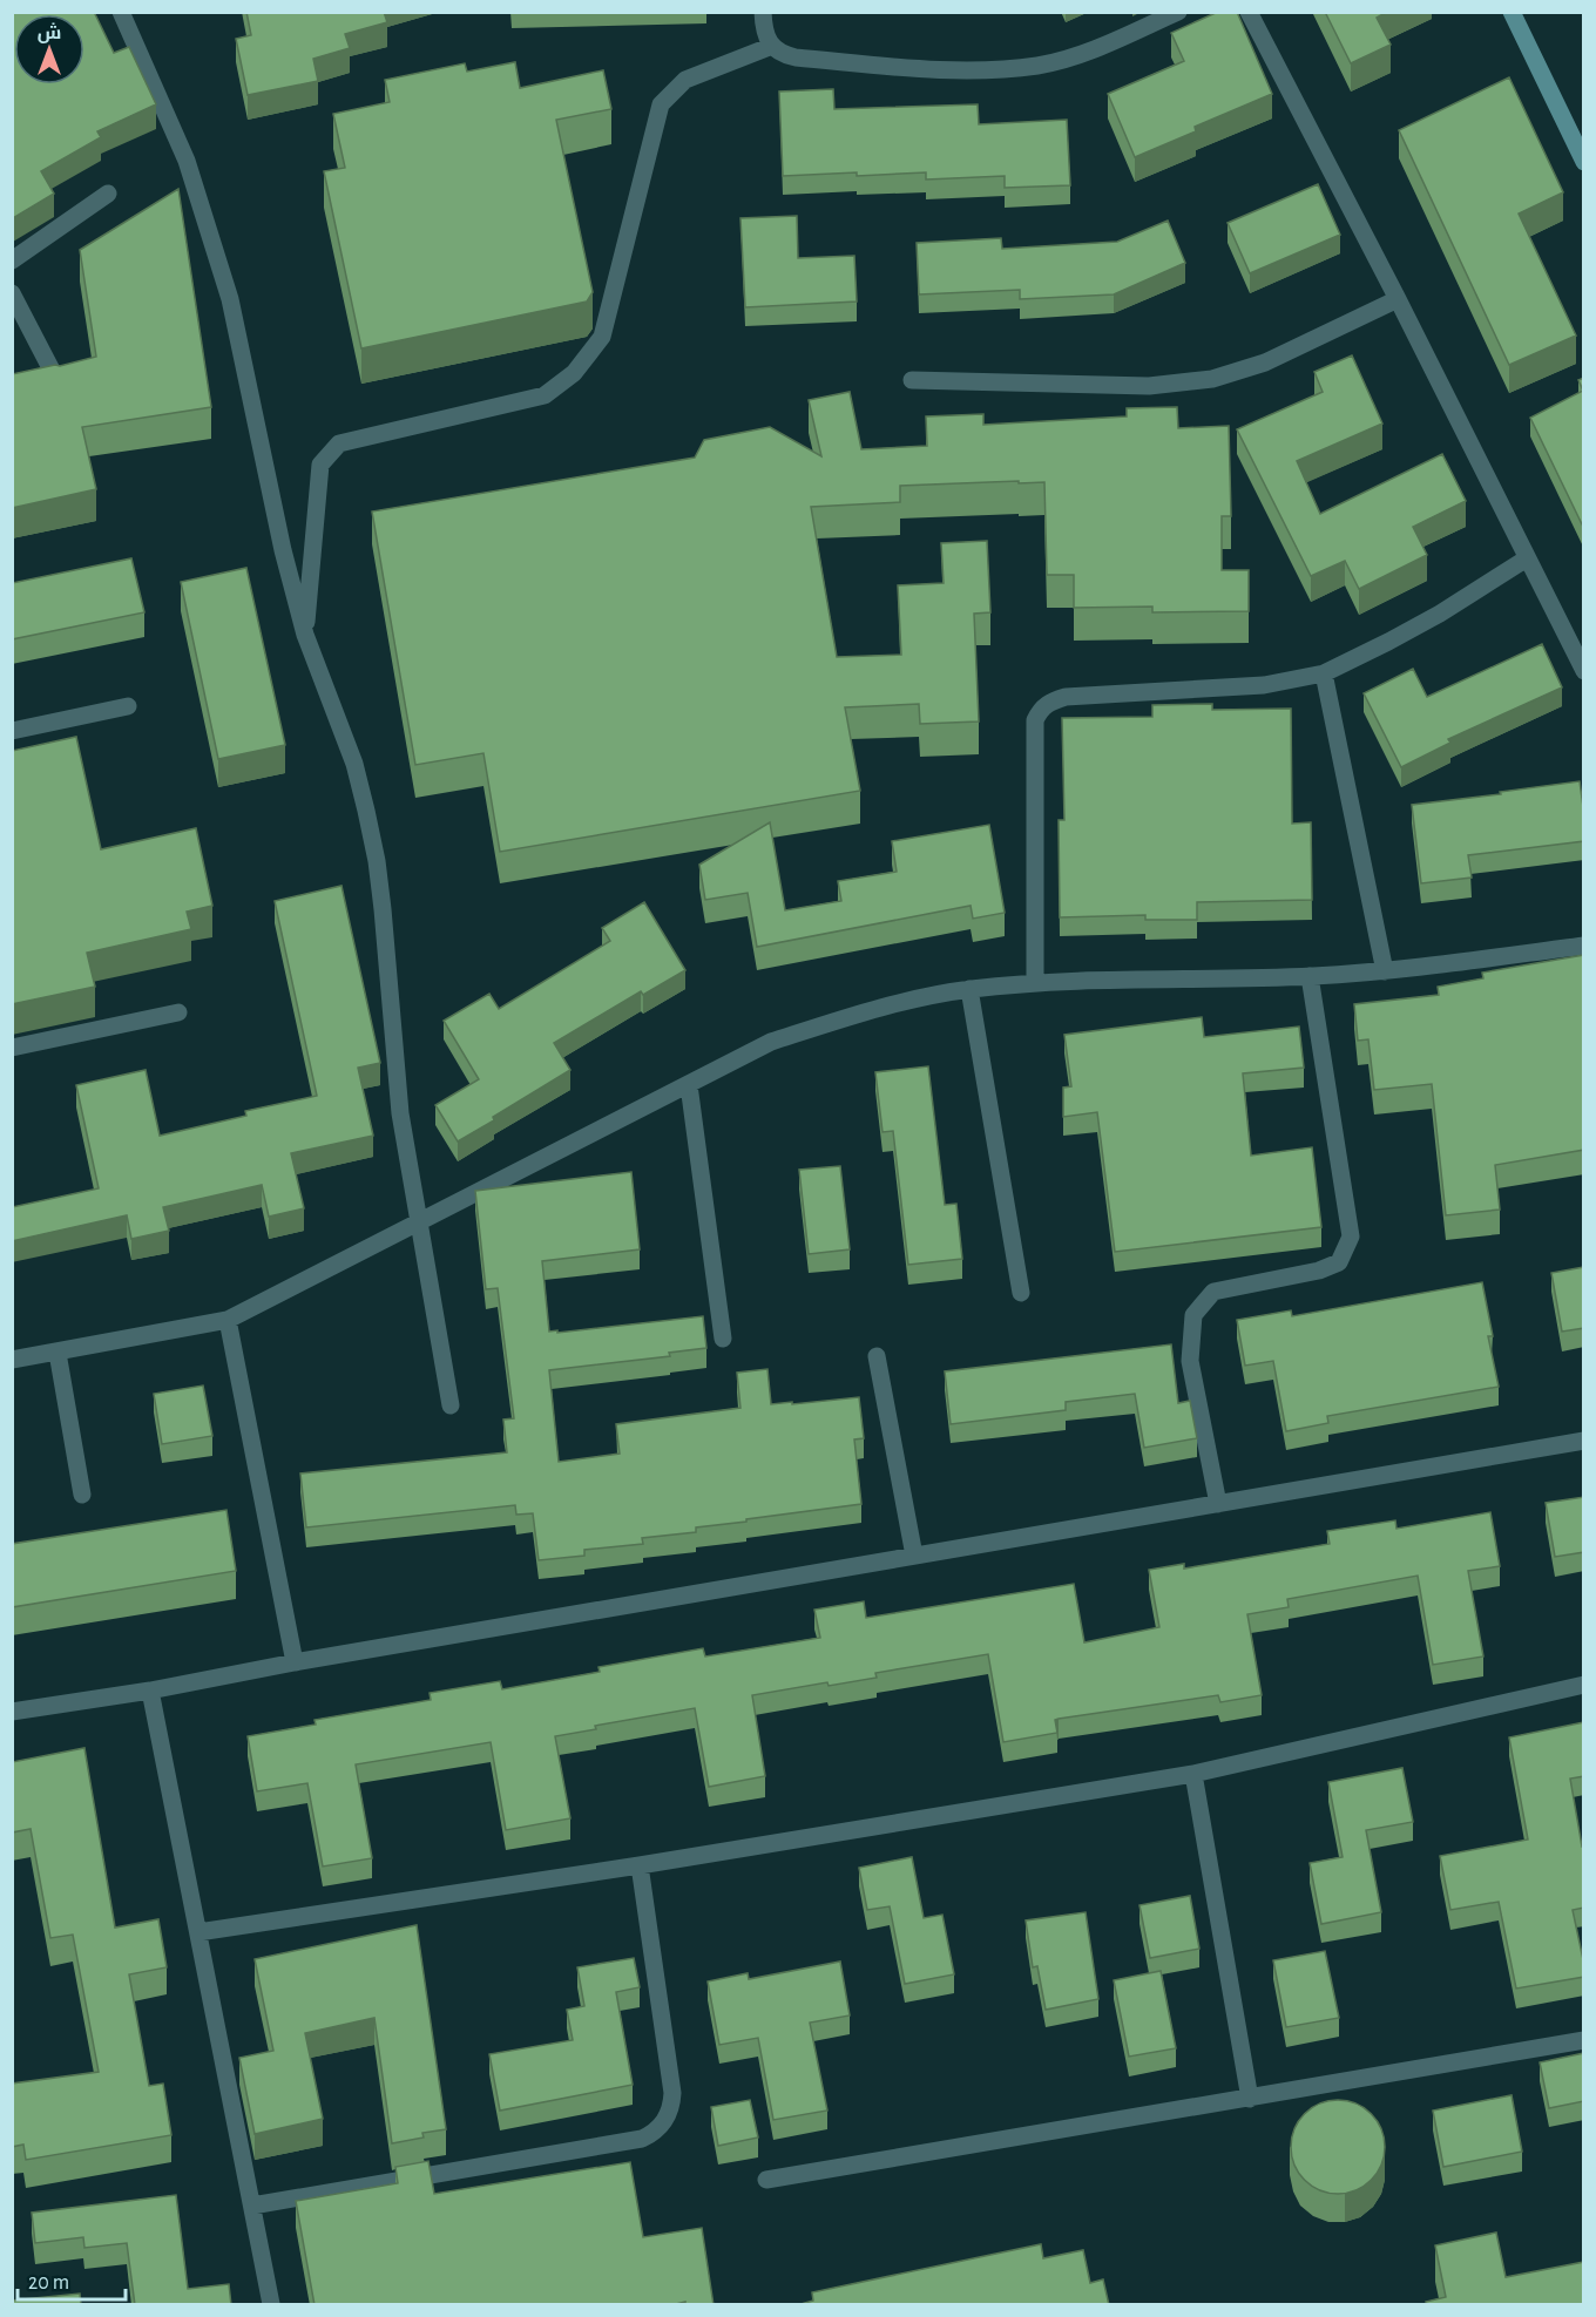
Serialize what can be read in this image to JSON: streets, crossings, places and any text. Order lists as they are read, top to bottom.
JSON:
{
  "scale_bar": "20 m",
  "north": "top"
}
